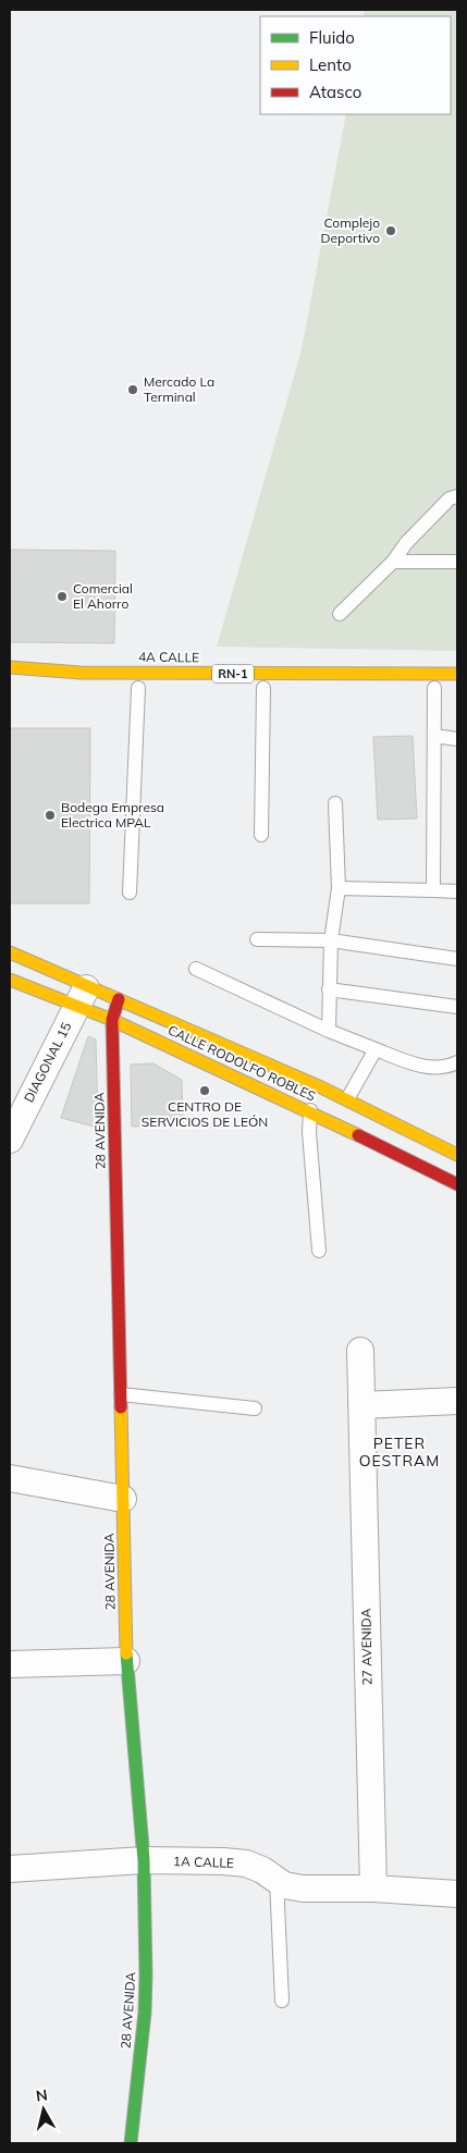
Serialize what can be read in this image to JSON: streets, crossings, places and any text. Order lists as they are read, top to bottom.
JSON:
{
  "streets": {
    "main road": [
      "4A CALLE",
      "RN-1",
      "CALLE RODOLFO ROBLES",
      "28 AVENIDA"
    ],
    "street": ["DIAGONAL 15", "27 AVENIDA", "1A CALLE"]
  },
  "crossings": [
    ["DIAGONAL 15", "CALLE RODOLFO ROBLES"],
    ["CALLE RODOLFO ROBLES", "28 AVENIDA"],
    ["28 AVENIDA", "1A CALLE"],
    ["27 AVENIDA", "1A CALLE"]
  ],
  "districts": ["PETER OESTRAM"],
  "places": [
    "Complejo Deportivo",
    "Mercado La Terminal",
    "Comercial El Ahorro",
    "Bodega Empresa Electrica MPAL",
    "CENTRO DE SERVICIOS DE LEÓN"
  ],
  "legend": ["Fluido", "Lento", "Atasco"],
  "north": "top"
}
